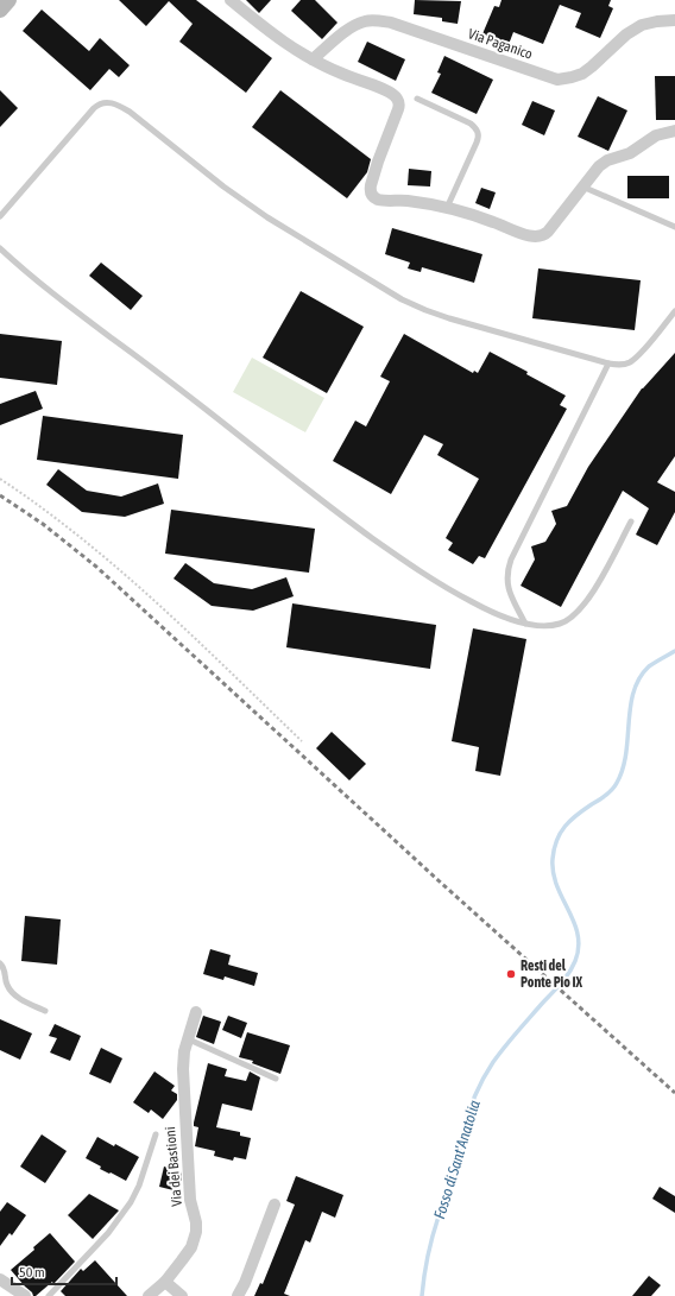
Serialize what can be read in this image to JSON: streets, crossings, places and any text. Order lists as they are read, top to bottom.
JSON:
{
  "streets": {
    "street": ["Via Paganico", "Via dei Bastioni"]
  },
  "water": ["Fosso di Sant'Anatolia"],
  "places": ["Resti del Ponte Pio IX"],
  "scale_bar": "50 m"
}
